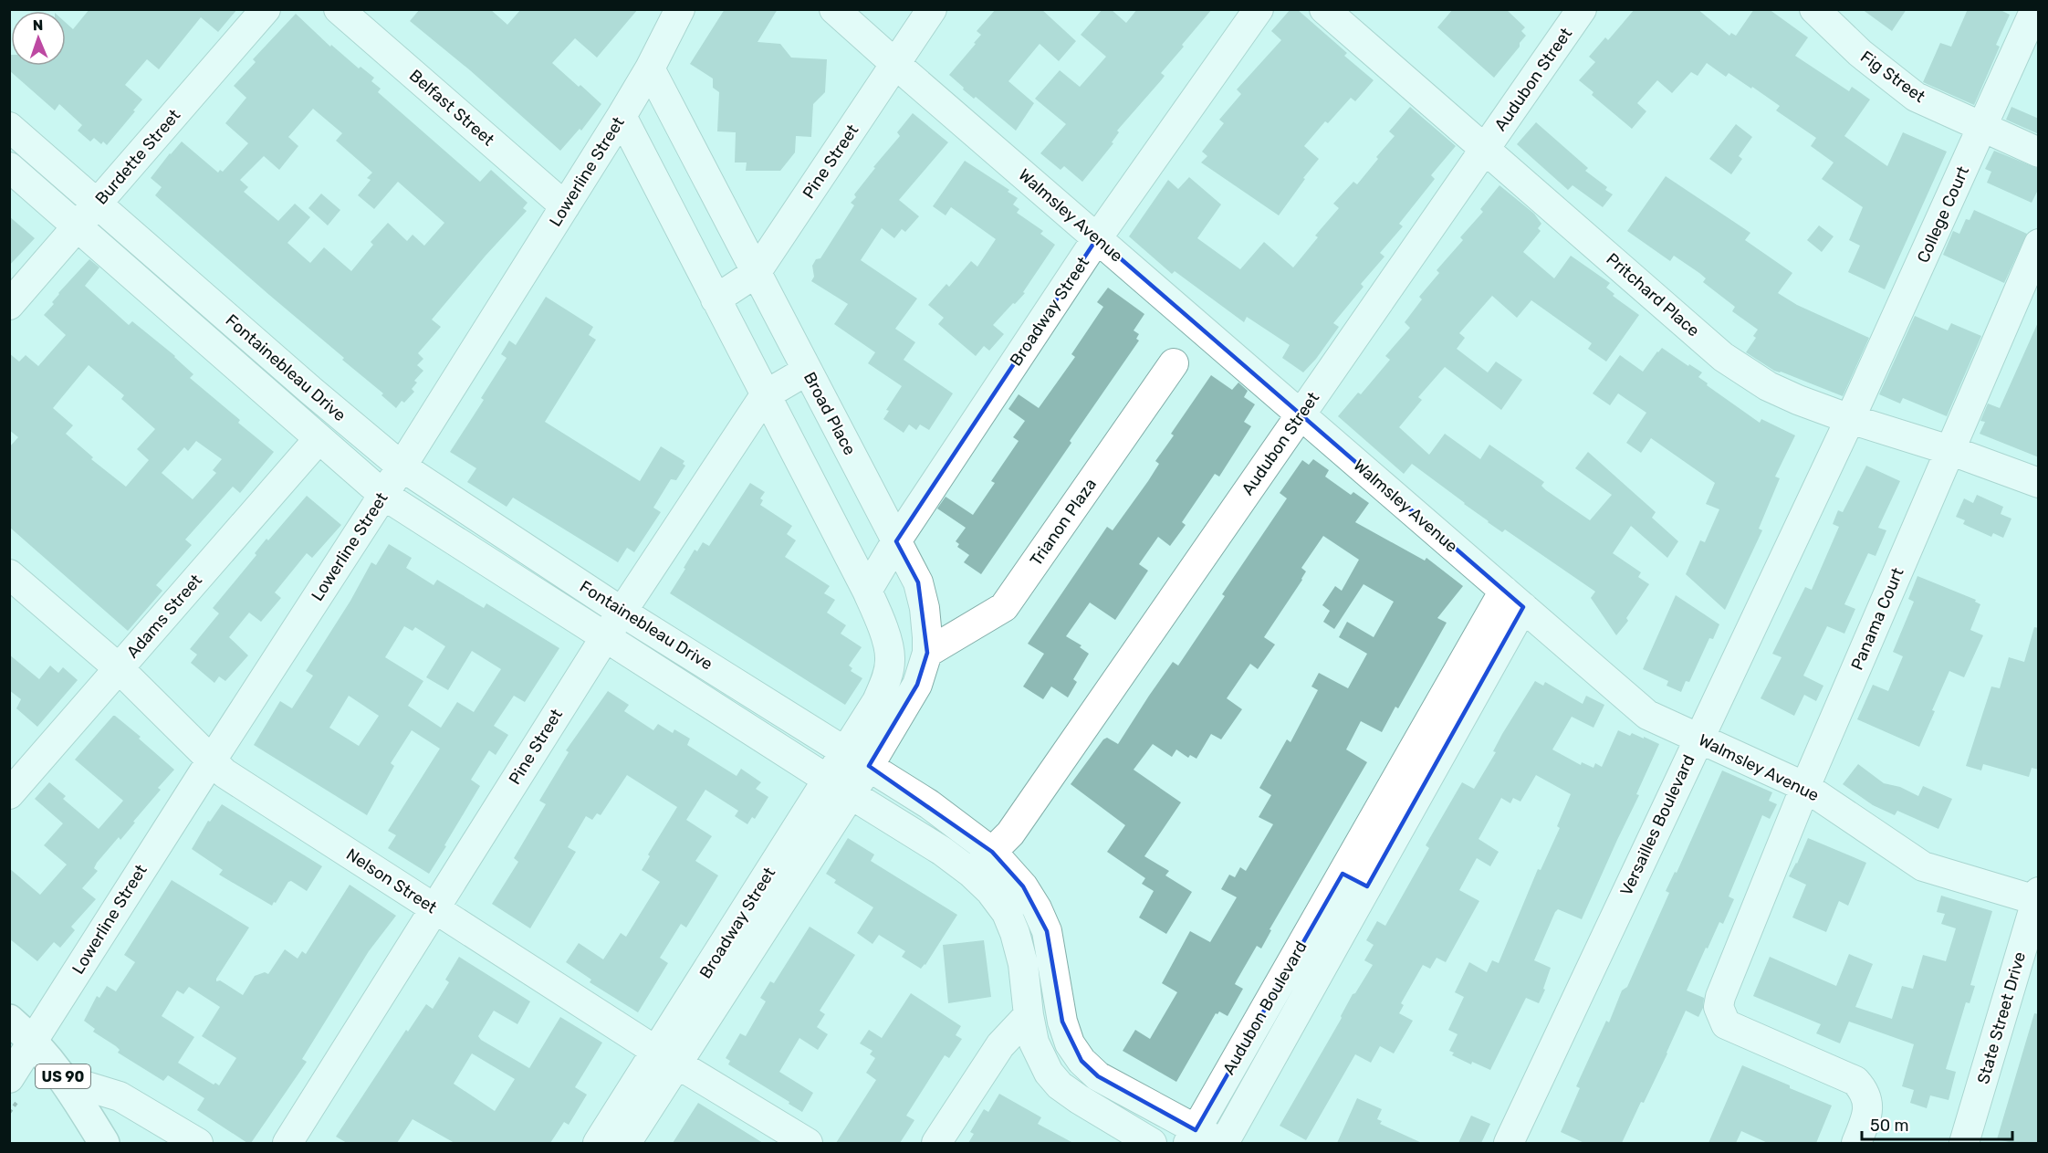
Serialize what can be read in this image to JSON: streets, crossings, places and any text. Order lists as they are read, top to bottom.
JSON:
{
  "streets": {
    "main road": ["US 90"],
    "street": [
      "Fig Street",
      "Audubon Street",
      "Belfast Street",
      "Burdette Street",
      "Pine Street",
      "Lowerline Street",
      "College Court",
      "Walmsley Avenue",
      "Pritchard Place",
      "Broadway Street",
      "Fontainebleau Drive",
      "Broad Place",
      "Trianon Plaza",
      "Adams Street",
      "Panama Court",
      "Versailles Boulevard",
      "Nelson Street",
      "Audubon Boulevard",
      "State Street Drive"
    ]
  },
  "crossings": [
    ["Fig Street", "College Court"],
    ["Audubon Street", "Walmsley Avenue"],
    ["Audubon Street", "Pritchard Place"],
    ["Audubon Street", "Fontainebleau Drive"],
    ["Belfast Street", "Lowerline Street"],
    ["Burdette Street", "Fontainebleau Drive"],
    ["Pine Street", "Walmsley Avenue"],
    ["Pine Street", "Fontainebleau Drive"],
    ["Pine Street", "Broad Place"],
    ["Pine Street", "Nelson Street"],
    ["Lowerline Street", "Fontainebleau Drive"],
    ["Lowerline Street", "Broad Place"],
    ["Lowerline Street", "Nelson Street"],
    ["Lowerline Street", "US 90"],
    ["College Court", "Pritchard Place"],
    ["College Court", "Versailles Boulevard"],
    ["Walmsley Avenue", "Broadway Street"],
    ["Walmsley Avenue", "Panama Court"],
    ["Walmsley Avenue", "Versailles Boulevard"],
    ["Walmsley Avenue", "Audubon Boulevard"],
    ["Walmsley Avenue", "State Street Drive"],
    ["Pritchard Place", "Panama Court"],
    ["Pritchard Place", "Versailles Boulevard"],
    ["Broadway Street", "Fontainebleau Drive"],
    ["Broadway Street", "Broad Place"],
    ["Broadway Street", "Nelson Street"],
    ["Fontainebleau Drive", "Broad Place"],
    ["Fontainebleau Drive", "Adams Street"],
    ["Fontainebleau Drive", "Audubon Boulevard"],
    ["Broad Place", "Trianon Plaza"],
    ["Adams Street", "Nelson Street"]
  ],
  "scale_bar": "50 m",
  "north": "top"
}
